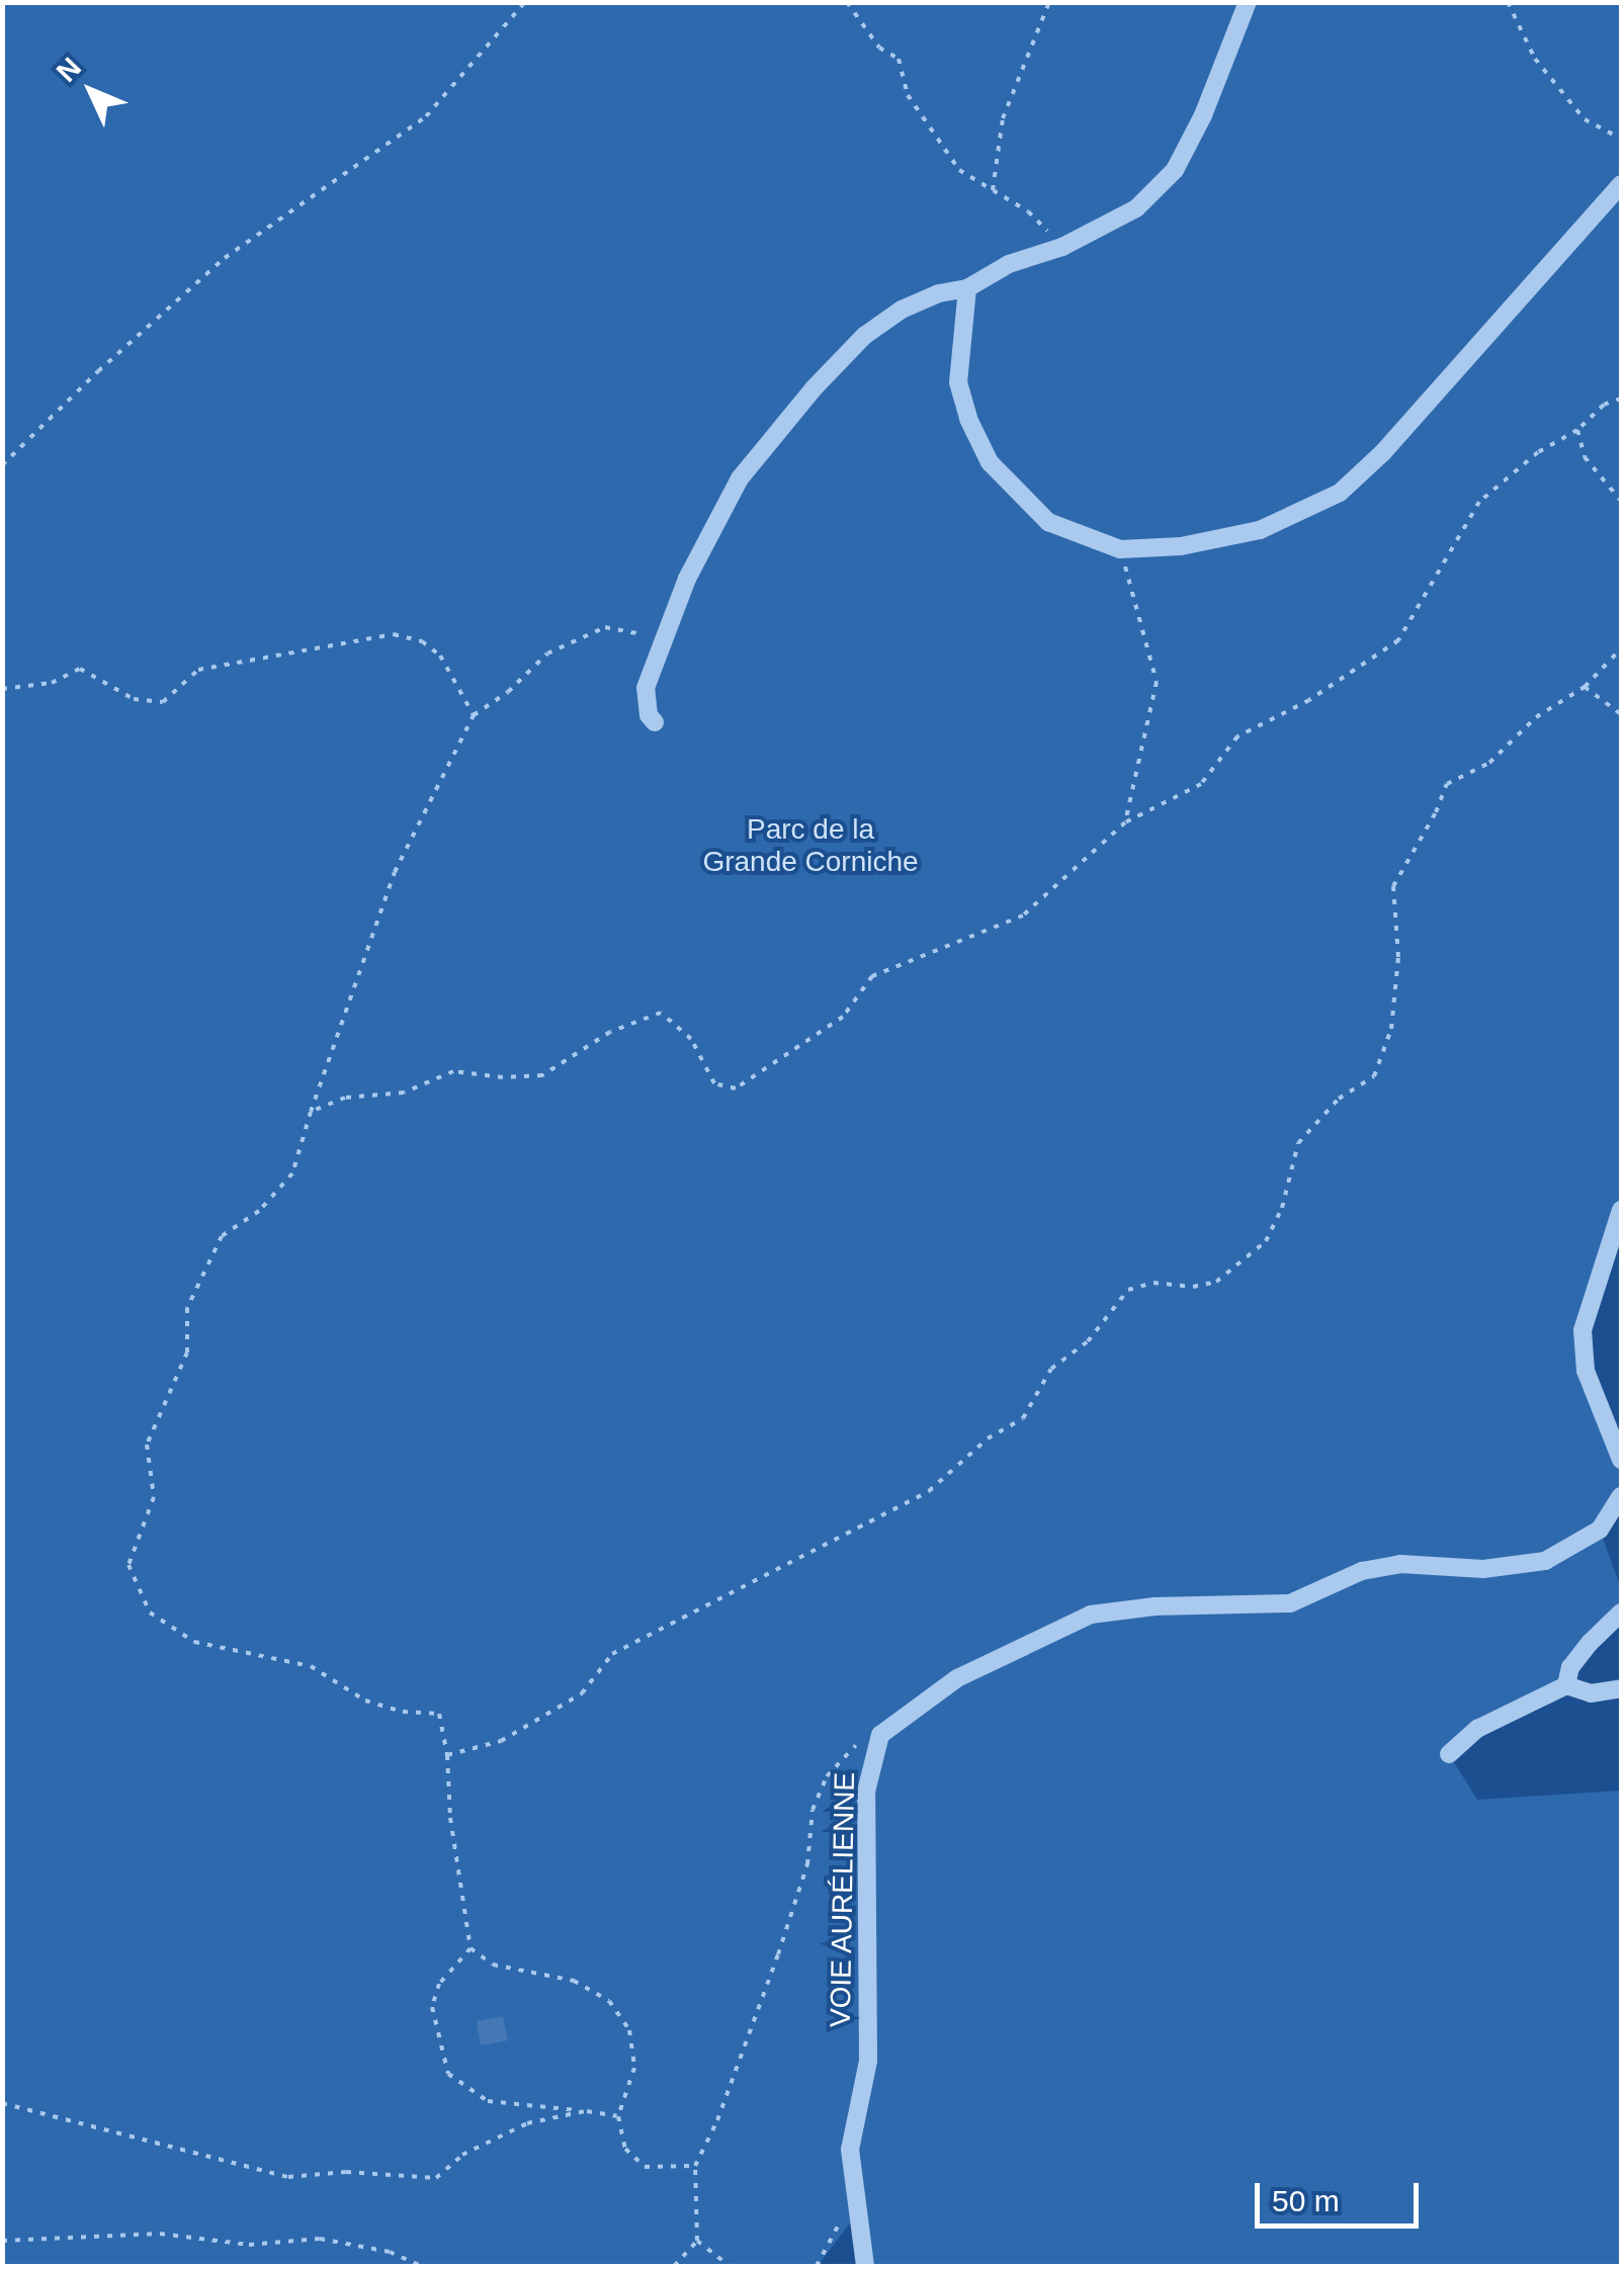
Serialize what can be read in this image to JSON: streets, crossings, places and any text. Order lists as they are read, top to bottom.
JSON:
{
  "streets": {
    "street": ["VOIE AURÉLIENNE"]
  },
  "parks": ["Parc de la Grande Corniche"],
  "scale_bar": "50 m",
  "north": "top left"
}
